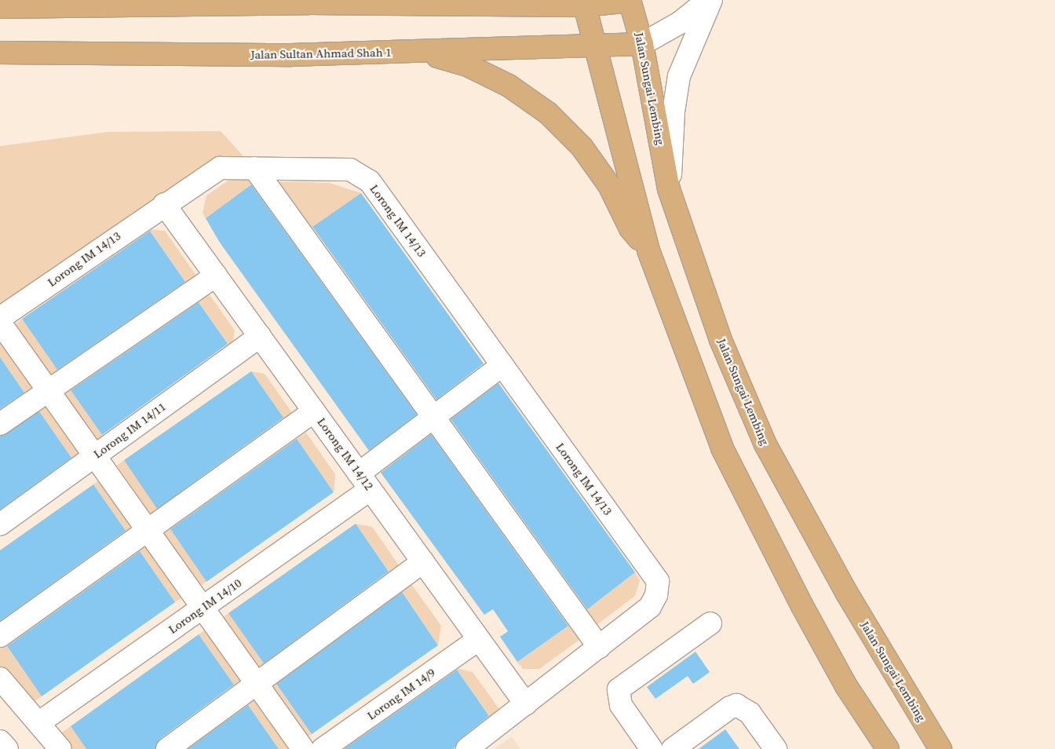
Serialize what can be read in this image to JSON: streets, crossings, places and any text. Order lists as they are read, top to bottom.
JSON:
{
  "streets": {
    "main road": ["Jalan Sultan Ahmad Shah 1", "Jalan Sungai Lembing"],
    "street": [
      "Lorong IM 14/13",
      "Lorong IM 14/11",
      "Lorong IM 14/12",
      "Lorong IM 14/10",
      "Lorong IM 14/9"
    ]
  },
  "crossings": [
    ["Jalan Sultan Ahmad Shah 1", "Jalan Sungai Lembing"],
    ["Lorong IM 14/13", "Lorong IM 14/12"],
    ["Lorong IM 14/13", "Lorong IM 14/10"],
    ["Lorong IM 14/11", "Lorong IM 14/12"],
    ["Lorong IM 14/12", "Lorong IM 14/10"],
    ["Lorong IM 14/12", "Lorong IM 14/9"]
  ]
}
